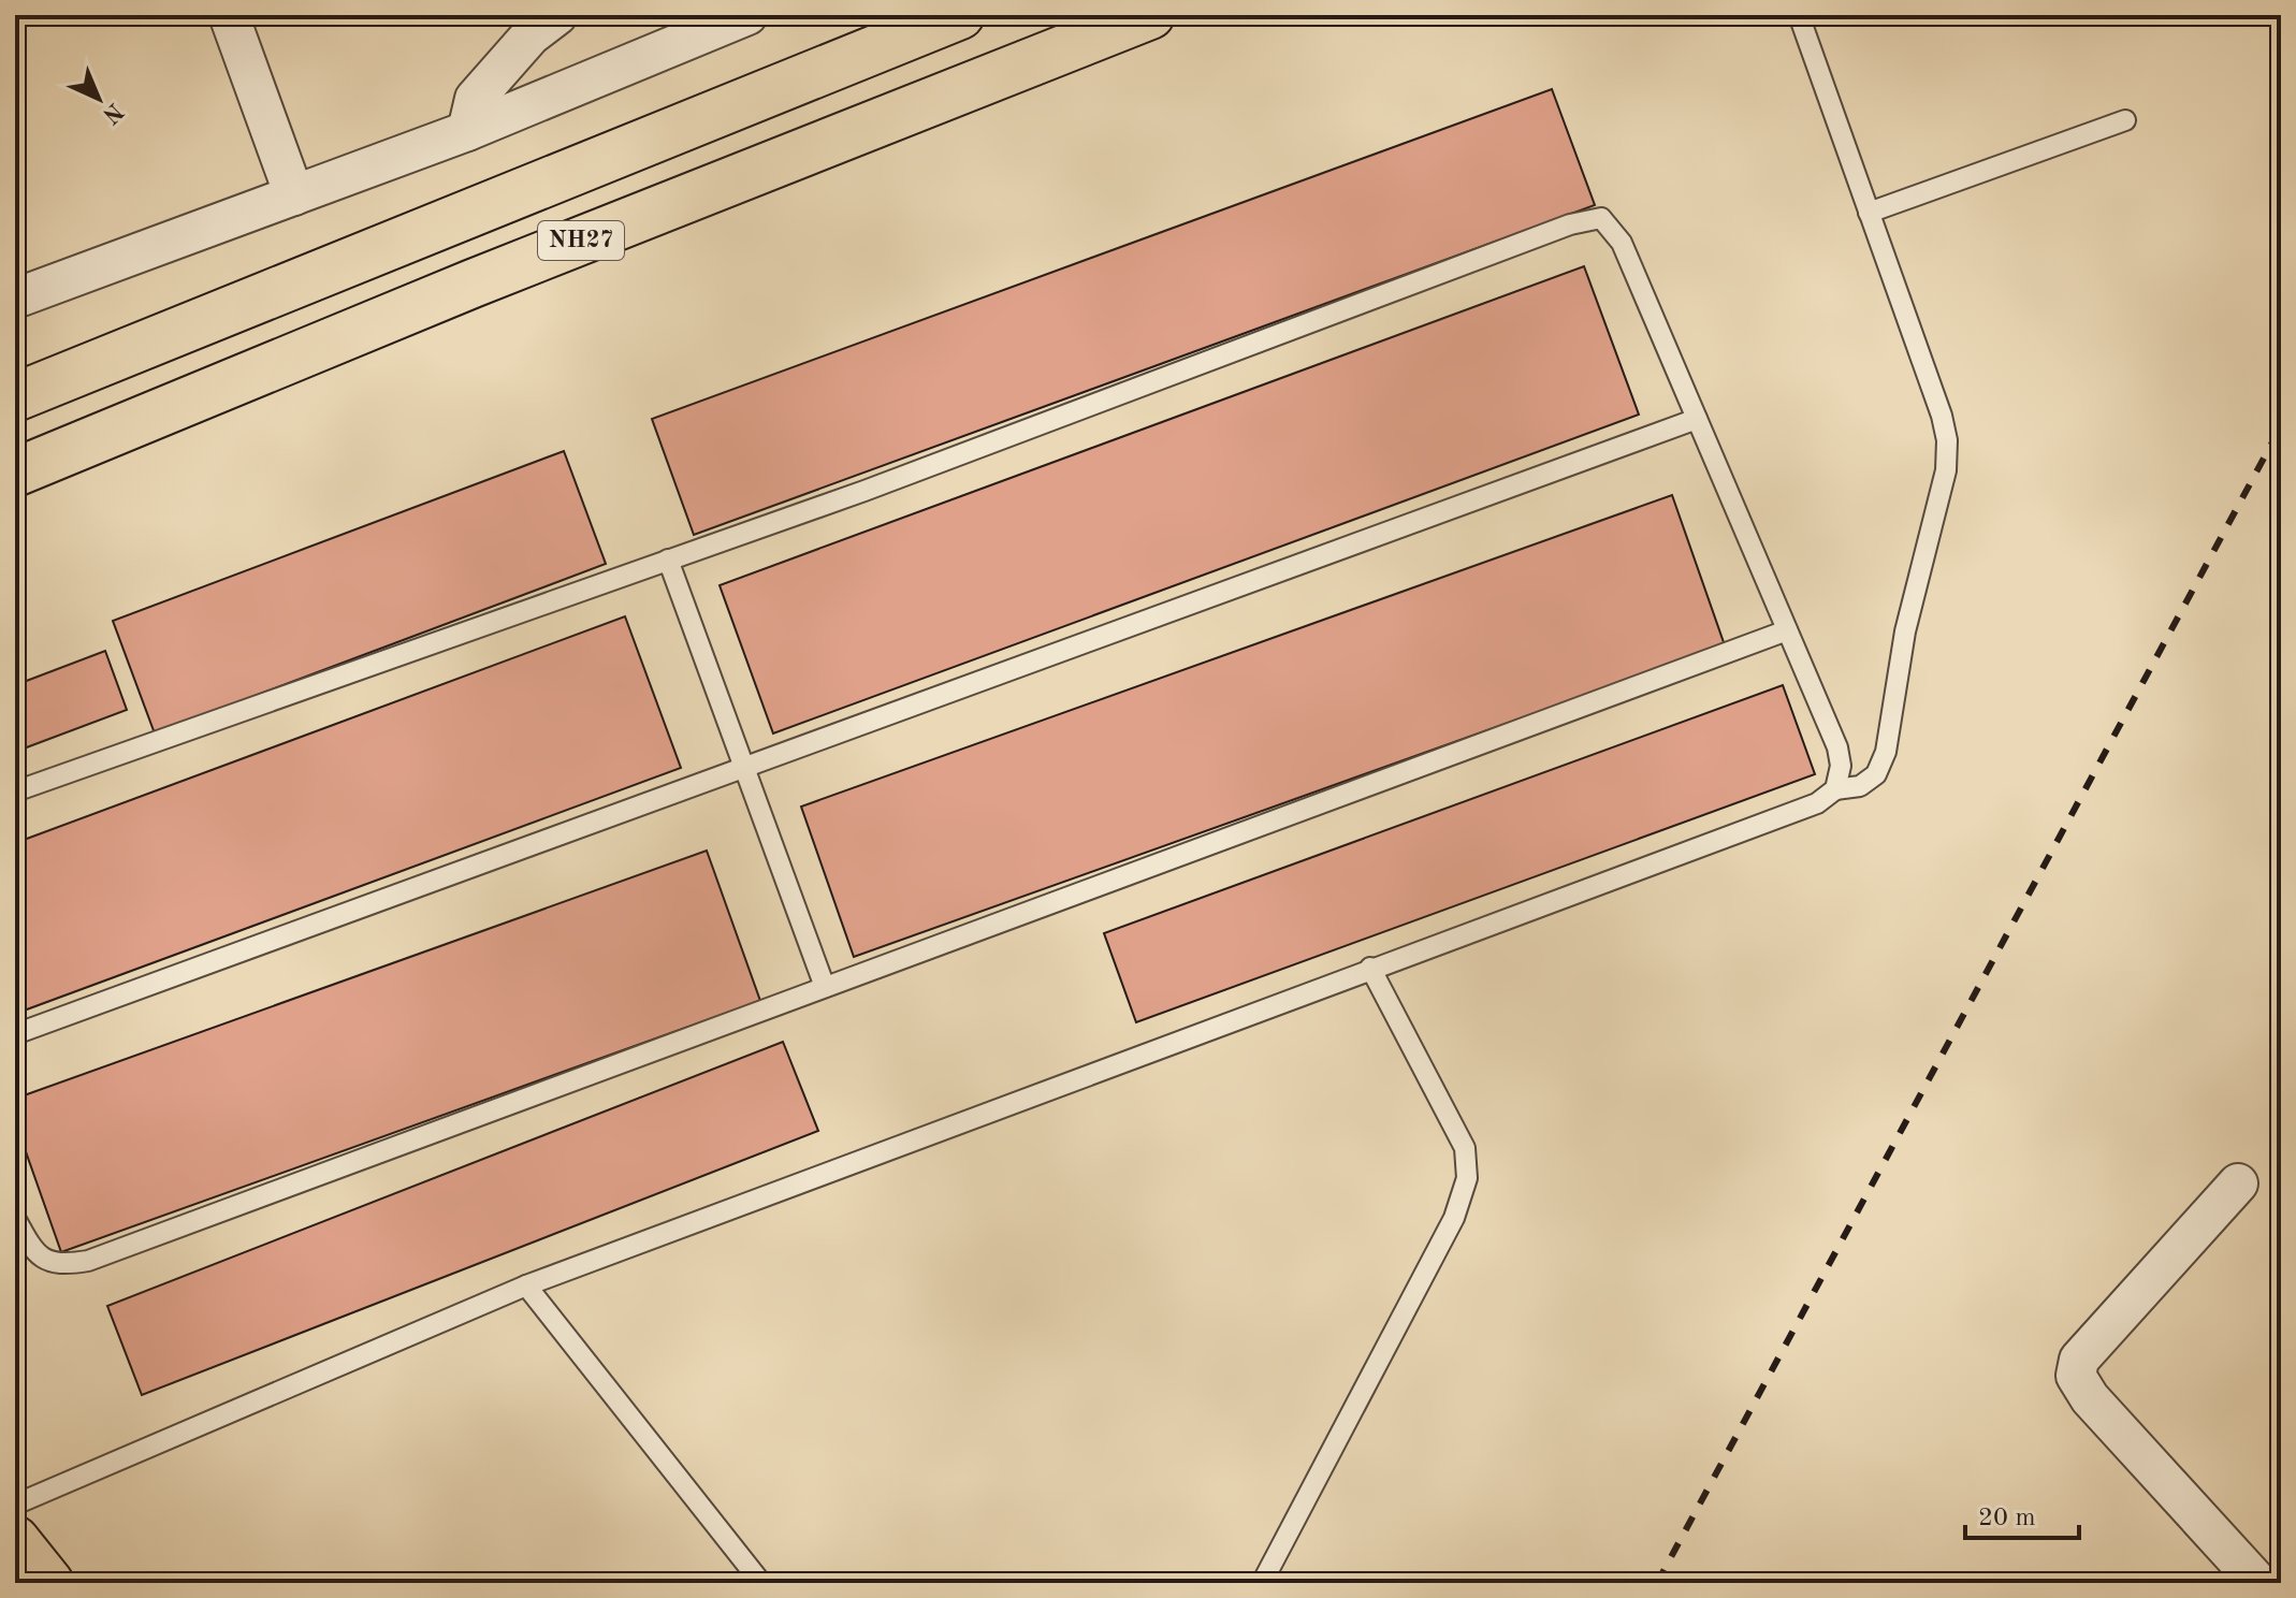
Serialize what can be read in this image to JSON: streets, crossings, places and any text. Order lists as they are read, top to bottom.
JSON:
{
  "streets": {
    "main road": ["NH27"]
  },
  "scale_bar": "20 m",
  "north": "bottom right"
}
